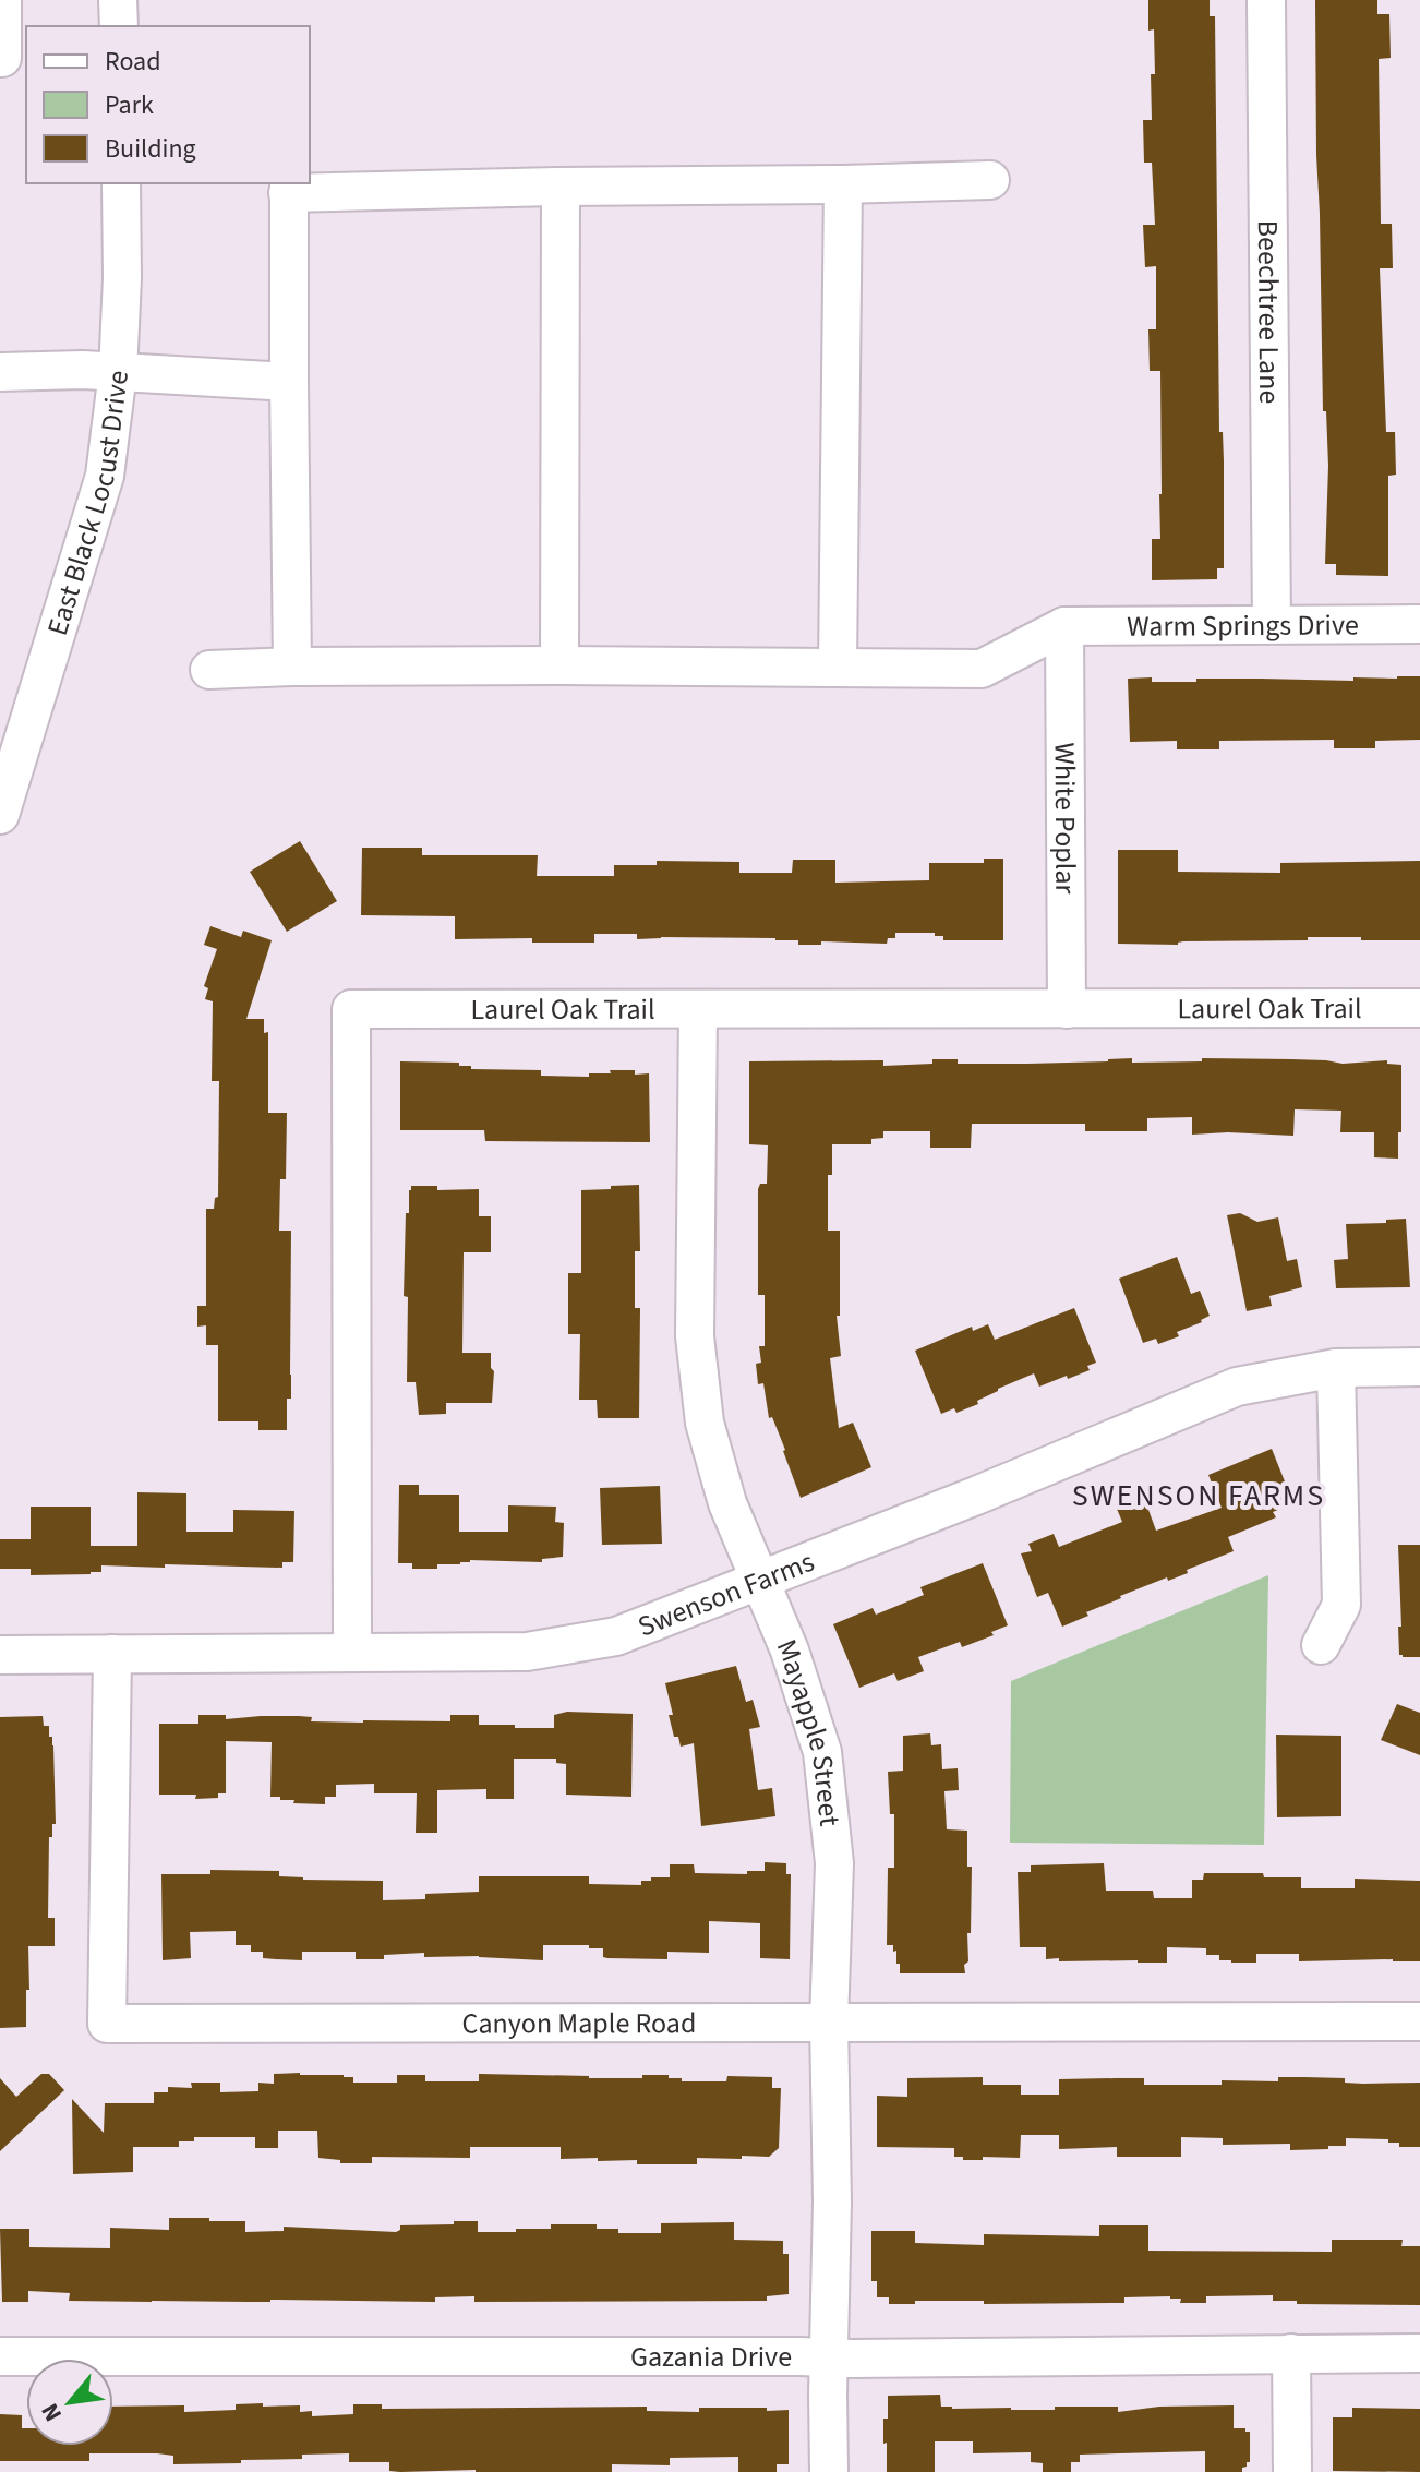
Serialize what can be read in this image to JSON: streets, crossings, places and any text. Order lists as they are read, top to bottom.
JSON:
{
  "streets": {
    "street": [
      "Beechtree Lane",
      "East Black Locust Drive",
      "Warm Springs Drive",
      "White Poplar",
      "Laurel Oak Trail",
      "Swenson Farms",
      "Mayapple Street",
      "Canyon Maple Road",
      "Gazania Drive"
    ]
  },
  "crossings": [
    ["Beechtree Lane", "Warm Springs Drive"],
    ["Warm Springs Drive", "White Poplar"],
    ["White Poplar", "Laurel Oak Trail"],
    ["Laurel Oak Trail", "Swenson Farms"],
    ["Laurel Oak Trail", "Mayapple Street"],
    ["Swenson Farms", "Mayapple Street"],
    ["Swenson Farms", "Canyon Maple Road"],
    ["Mayapple Street", "Canyon Maple Road"],
    ["Mayapple Street", "Gazania Drive"]
  ],
  "districts": ["SWENSON FARMS"],
  "legend": ["Road", "Park", "Building"],
  "north": "bottom left"
}
